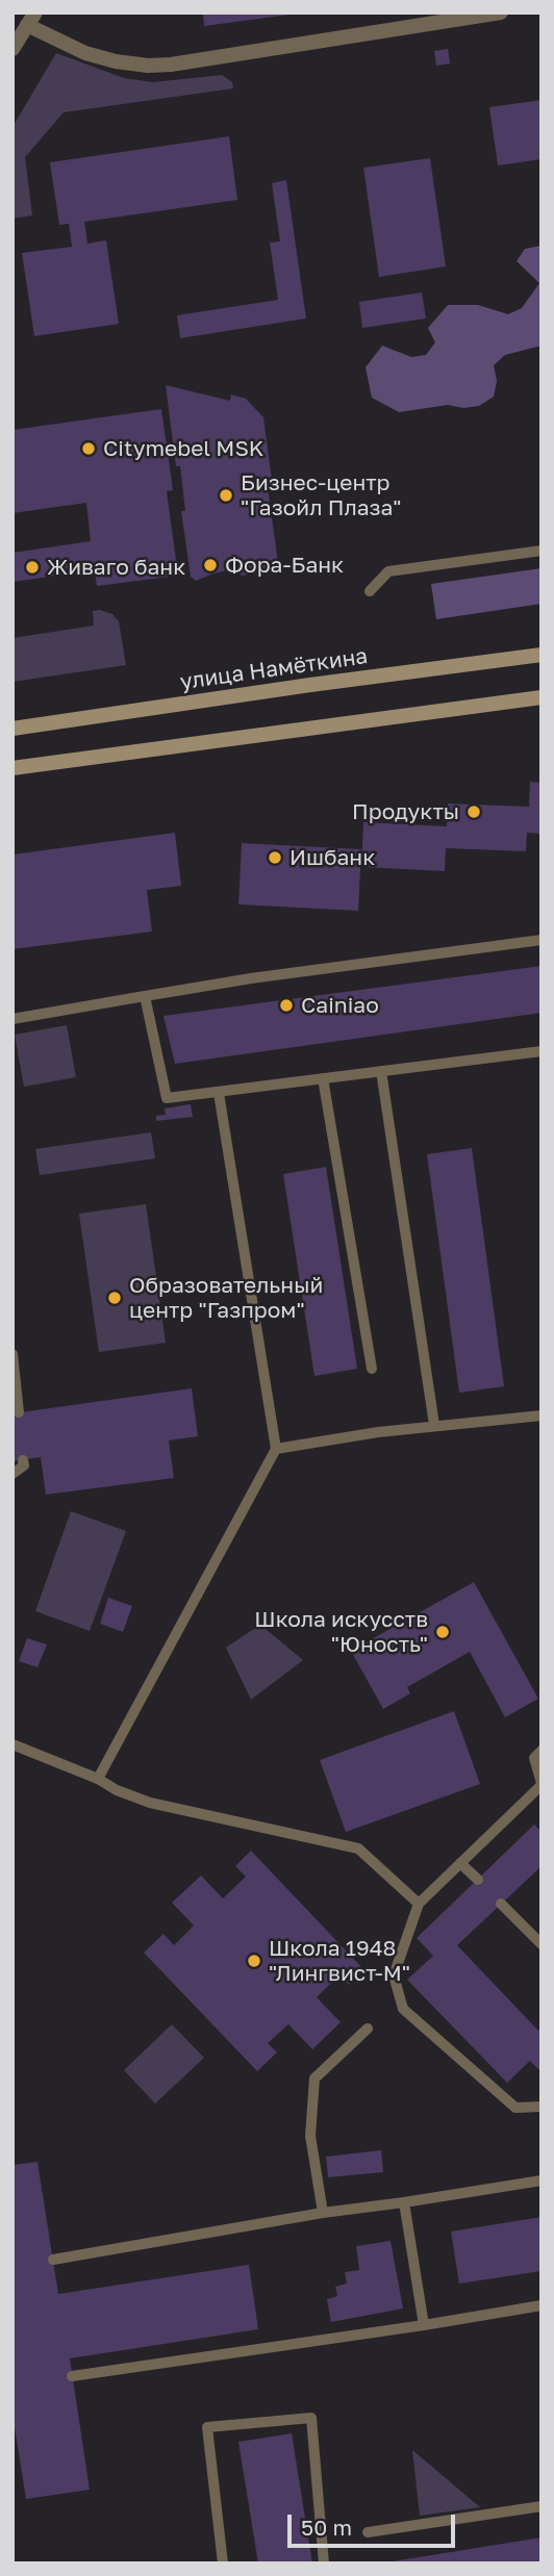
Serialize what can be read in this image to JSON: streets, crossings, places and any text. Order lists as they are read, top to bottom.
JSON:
{
  "streets": {
    "main road": ["улица Намёткина"]
  },
  "places": [
    "Citymebel MSK",
    "Бизнес-центр \"Газойл Плаза\"",
    "Фора-Банк",
    "Живаго банк",
    "Продукты",
    "Ишбанк",
    "Cainiao",
    "Образовательный центр \"Газпром\"",
    "Школа искусств \"Юность\"",
    "Школа 1948 \"Лингвист-М\""
  ],
  "scale_bar": "50 m"
}
